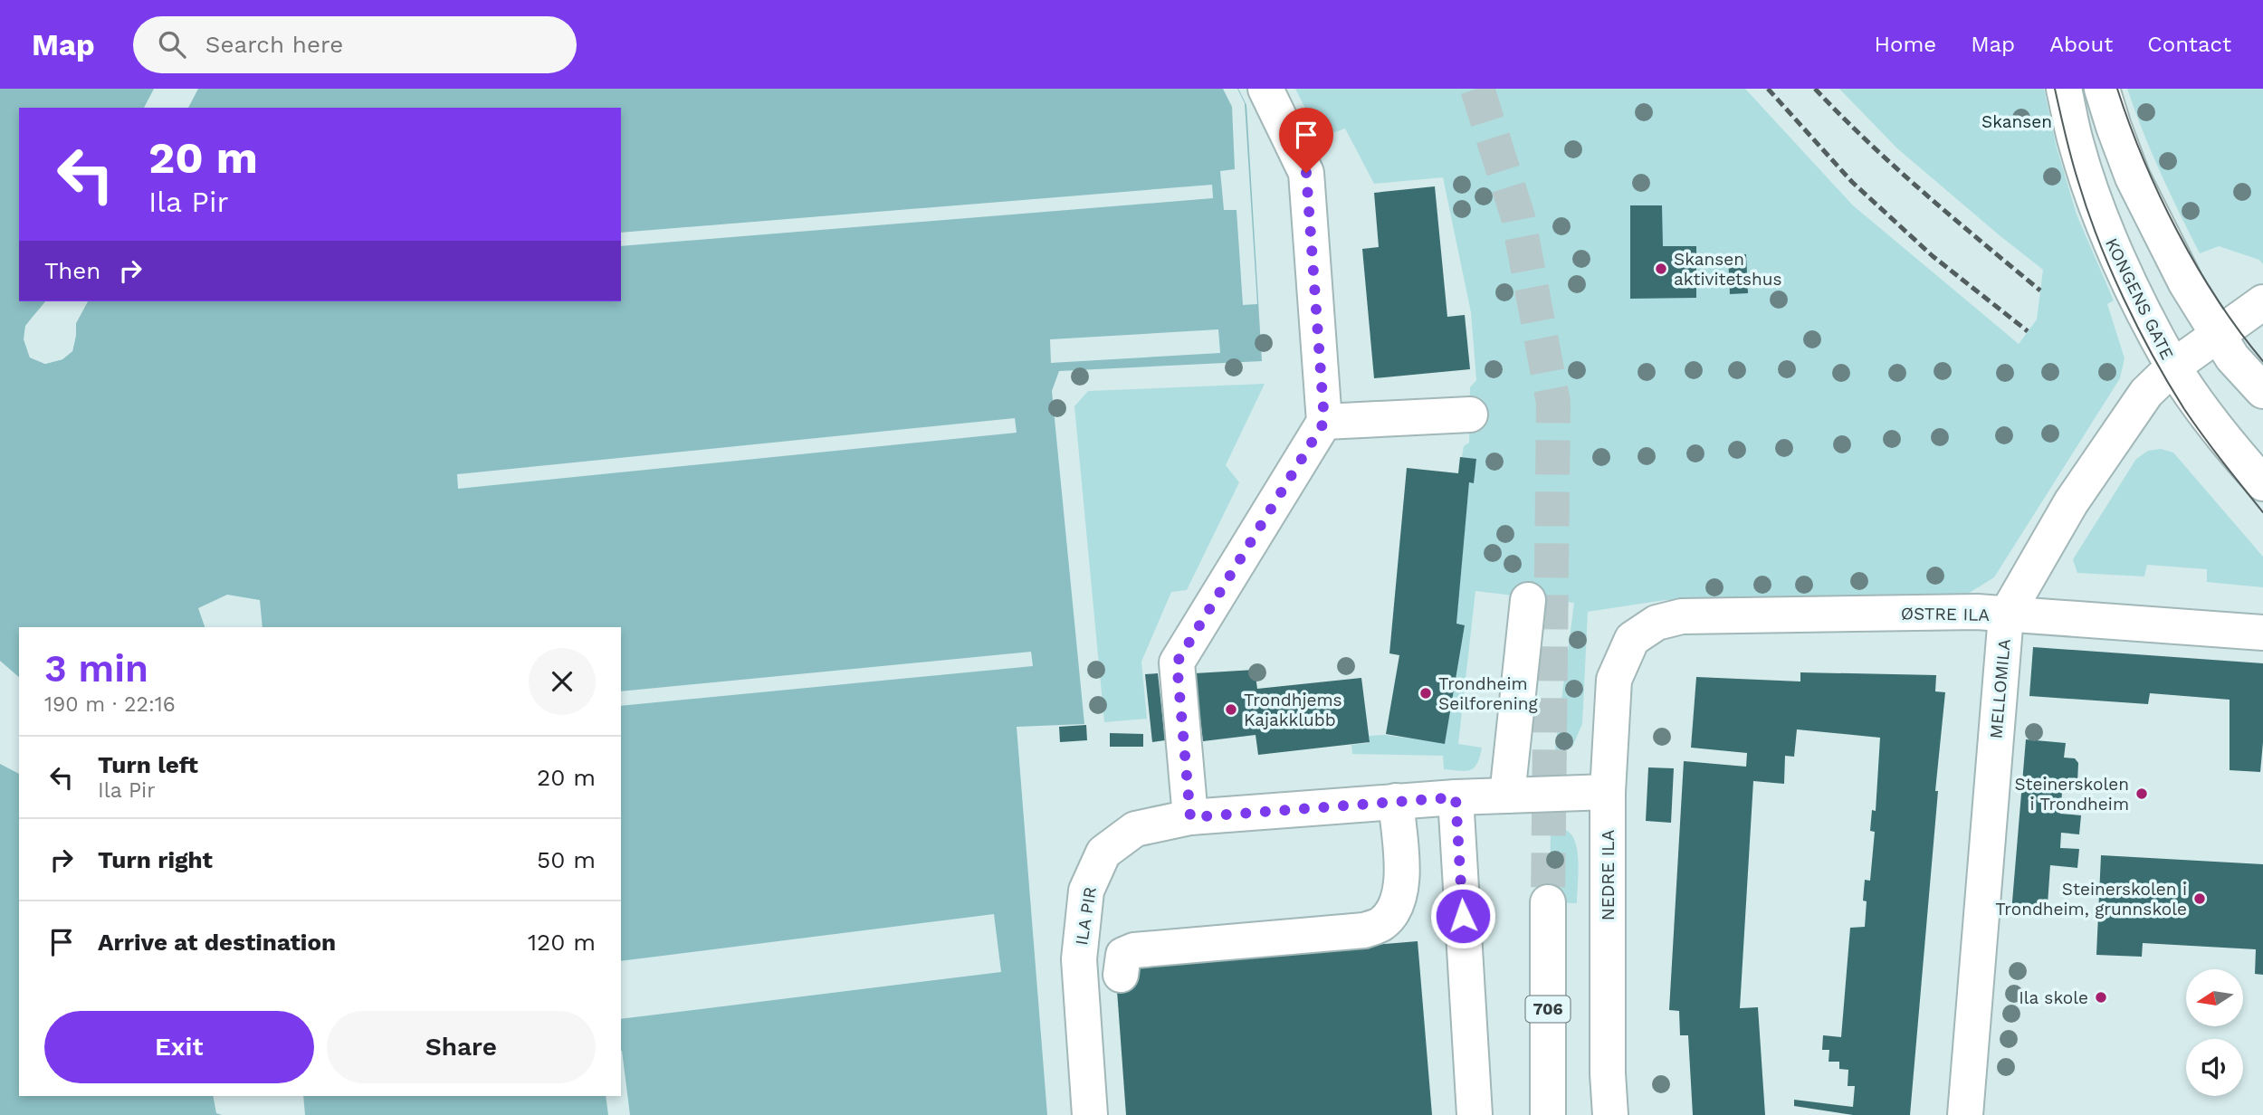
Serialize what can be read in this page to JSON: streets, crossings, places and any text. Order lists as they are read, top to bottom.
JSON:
{
  "streets": {
    "main road": [
      "KONGENS GATE",
      "ØSTRE ILA",
      "MELLOMILA",
      "NEDRE ILA",
      "ILA PIR",
      "706"
    ]
  },
  "crossings": [
    ["KONGENS GATE", "MELLOMILA"],
    ["ØSTRE ILA", "MELLOMILA"],
    ["ØSTRE ILA", "NEDRE ILA"],
    ["NEDRE ILA", "ILA PIR"]
  ],
  "parks": ["Skansen"],
  "places": [
    "Skansen aktivitetshus",
    "Trondheim Seilforening",
    "Trondhjems Kajakklubb",
    "Steinerskolen i Trondheim",
    "Steinerskolen i Trondheim, grunnskole",
    "Ila skole"
  ],
  "north": "left",
  "page": {
    "header": "Map",
    "search": "Search here",
    "nav": [
      "Home",
      "Map",
      "About",
      "Contact"
    ],
    "turn": ["20 m", "Ila Pir"],
    "then": "Then",
    "heading": ["3 min", "190 m · 22:16"],
    "list": [
      {
        "name": "Turn left",
        "note": "Ila Pir",
        "value": "20 m"
      },
      {
        "name": "Turn right",
        "value": "50 m"
      },
      {
        "name": "Arrive at destination",
        "value": "120 m"
      }
    ],
    "buttons": ["Exit", "Share"]
  }
}
